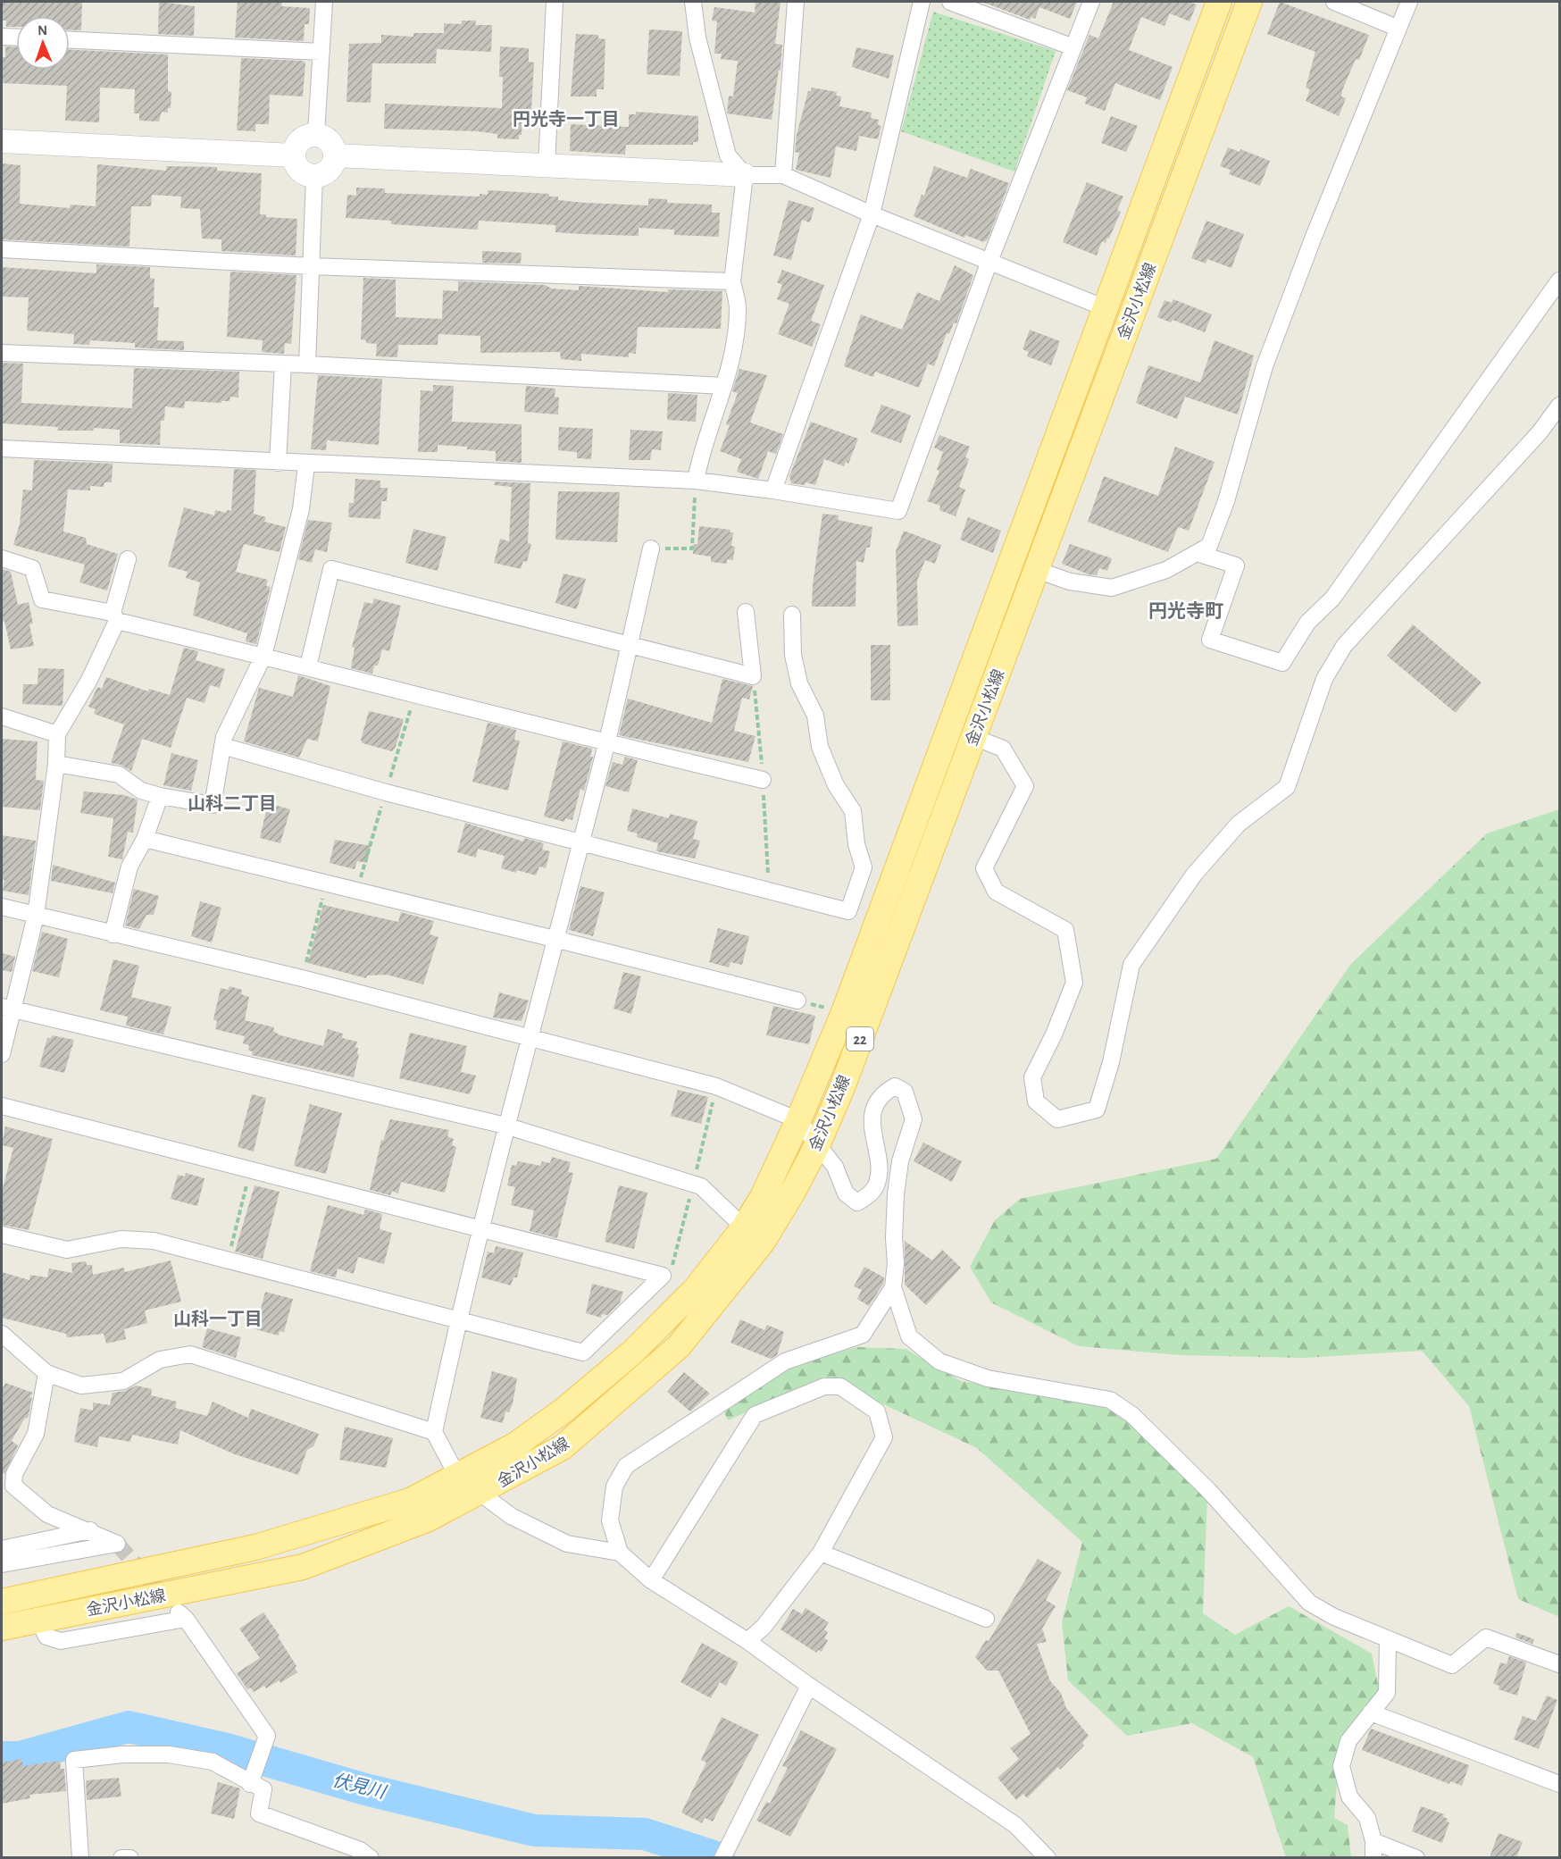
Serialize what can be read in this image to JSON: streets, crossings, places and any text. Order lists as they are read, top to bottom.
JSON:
{
  "streets": {
    "main road": ["金沢小松線", "22"]
  },
  "districts": [
    "円光寺一丁目",
    "円光寺町",
    "山科二丁目",
    "山科一丁目"
  ],
  "water": ["伏見川"],
  "north": "top"
}
